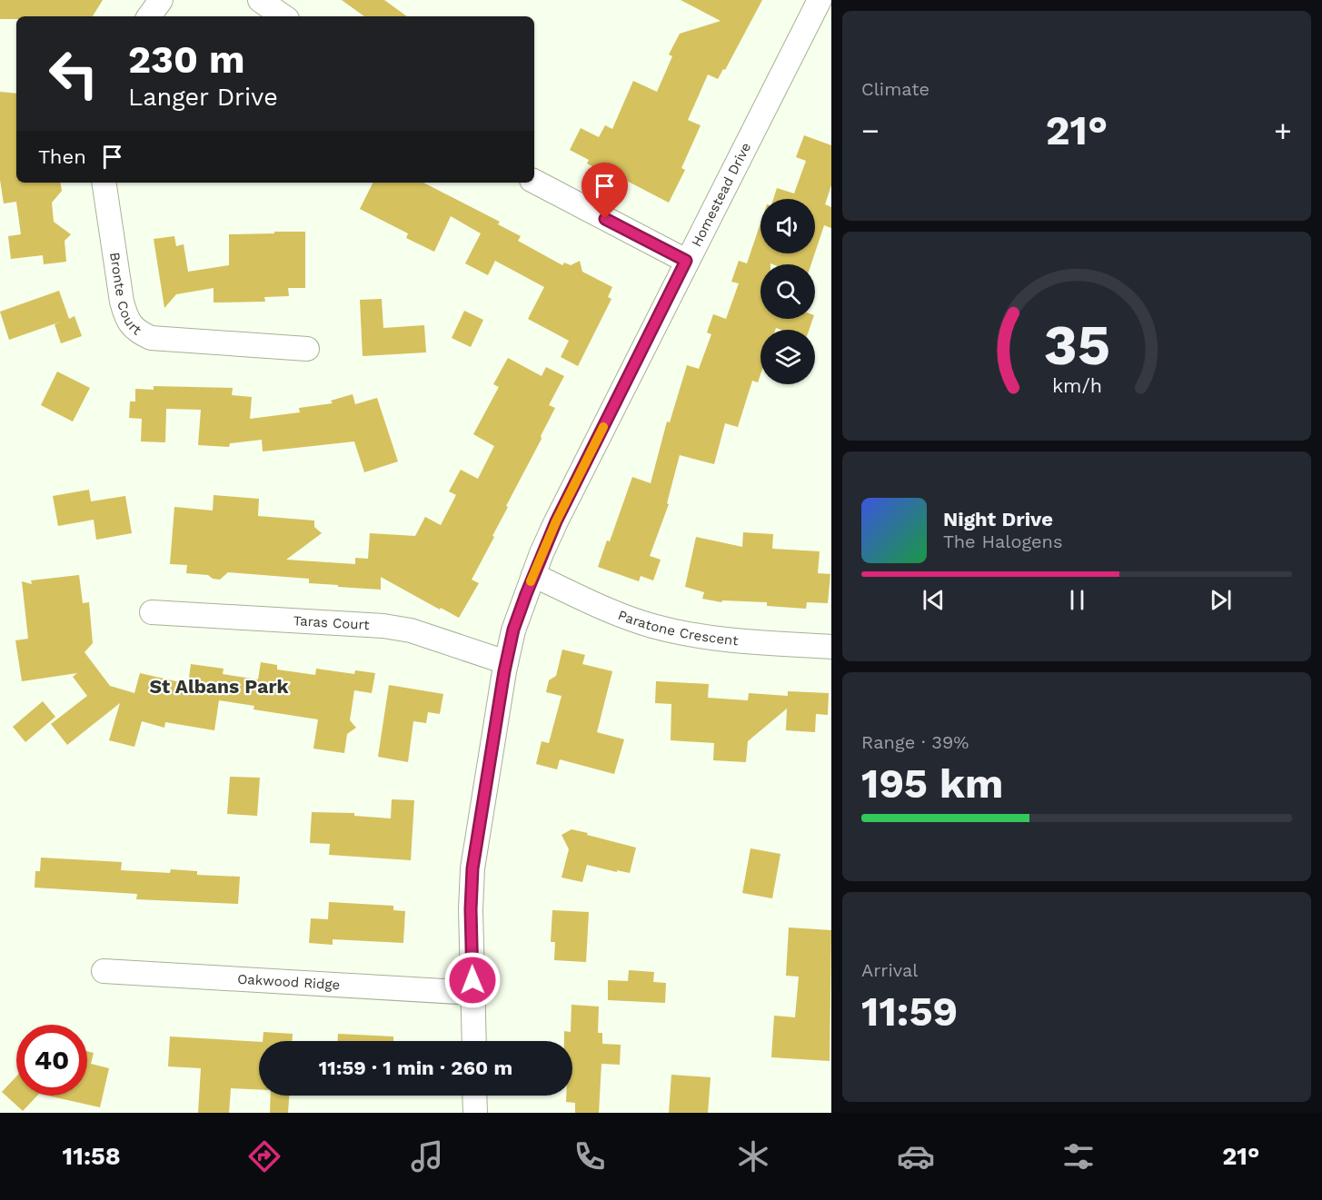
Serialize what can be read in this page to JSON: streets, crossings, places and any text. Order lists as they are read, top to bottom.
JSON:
{
  "streets": {
    "street": [
      "Homestead Drive",
      "Bronte Court",
      "Taras Court",
      "Paratone Crescent",
      "Oakwood Ridge"
    ]
  },
  "crossings": [
    ["Homestead Drive", "Taras Court"],
    ["Homestead Drive", "Paratone Crescent"],
    ["Homestead Drive", "Oakwood Ridge"]
  ],
  "districts": ["St Albans Park"],
  "page": {
    "tile": [
      "Climate",
      ["Range · 39%", "195 km"],
      ["Arrival", "11:59"]
    ],
    "turn": ["230 m", "Langer Drive"],
    "heat": ["−", "21°", "+"],
    "then": "Then",
    "song": ["Night Drive", "The Halogens"],
    "limit": "40",
    "trip": "11:59 · 1 min · 260 m",
    "tabs": ["11:58", "21°"],
    "gauge": ["35", "km/h"]
  }
}
